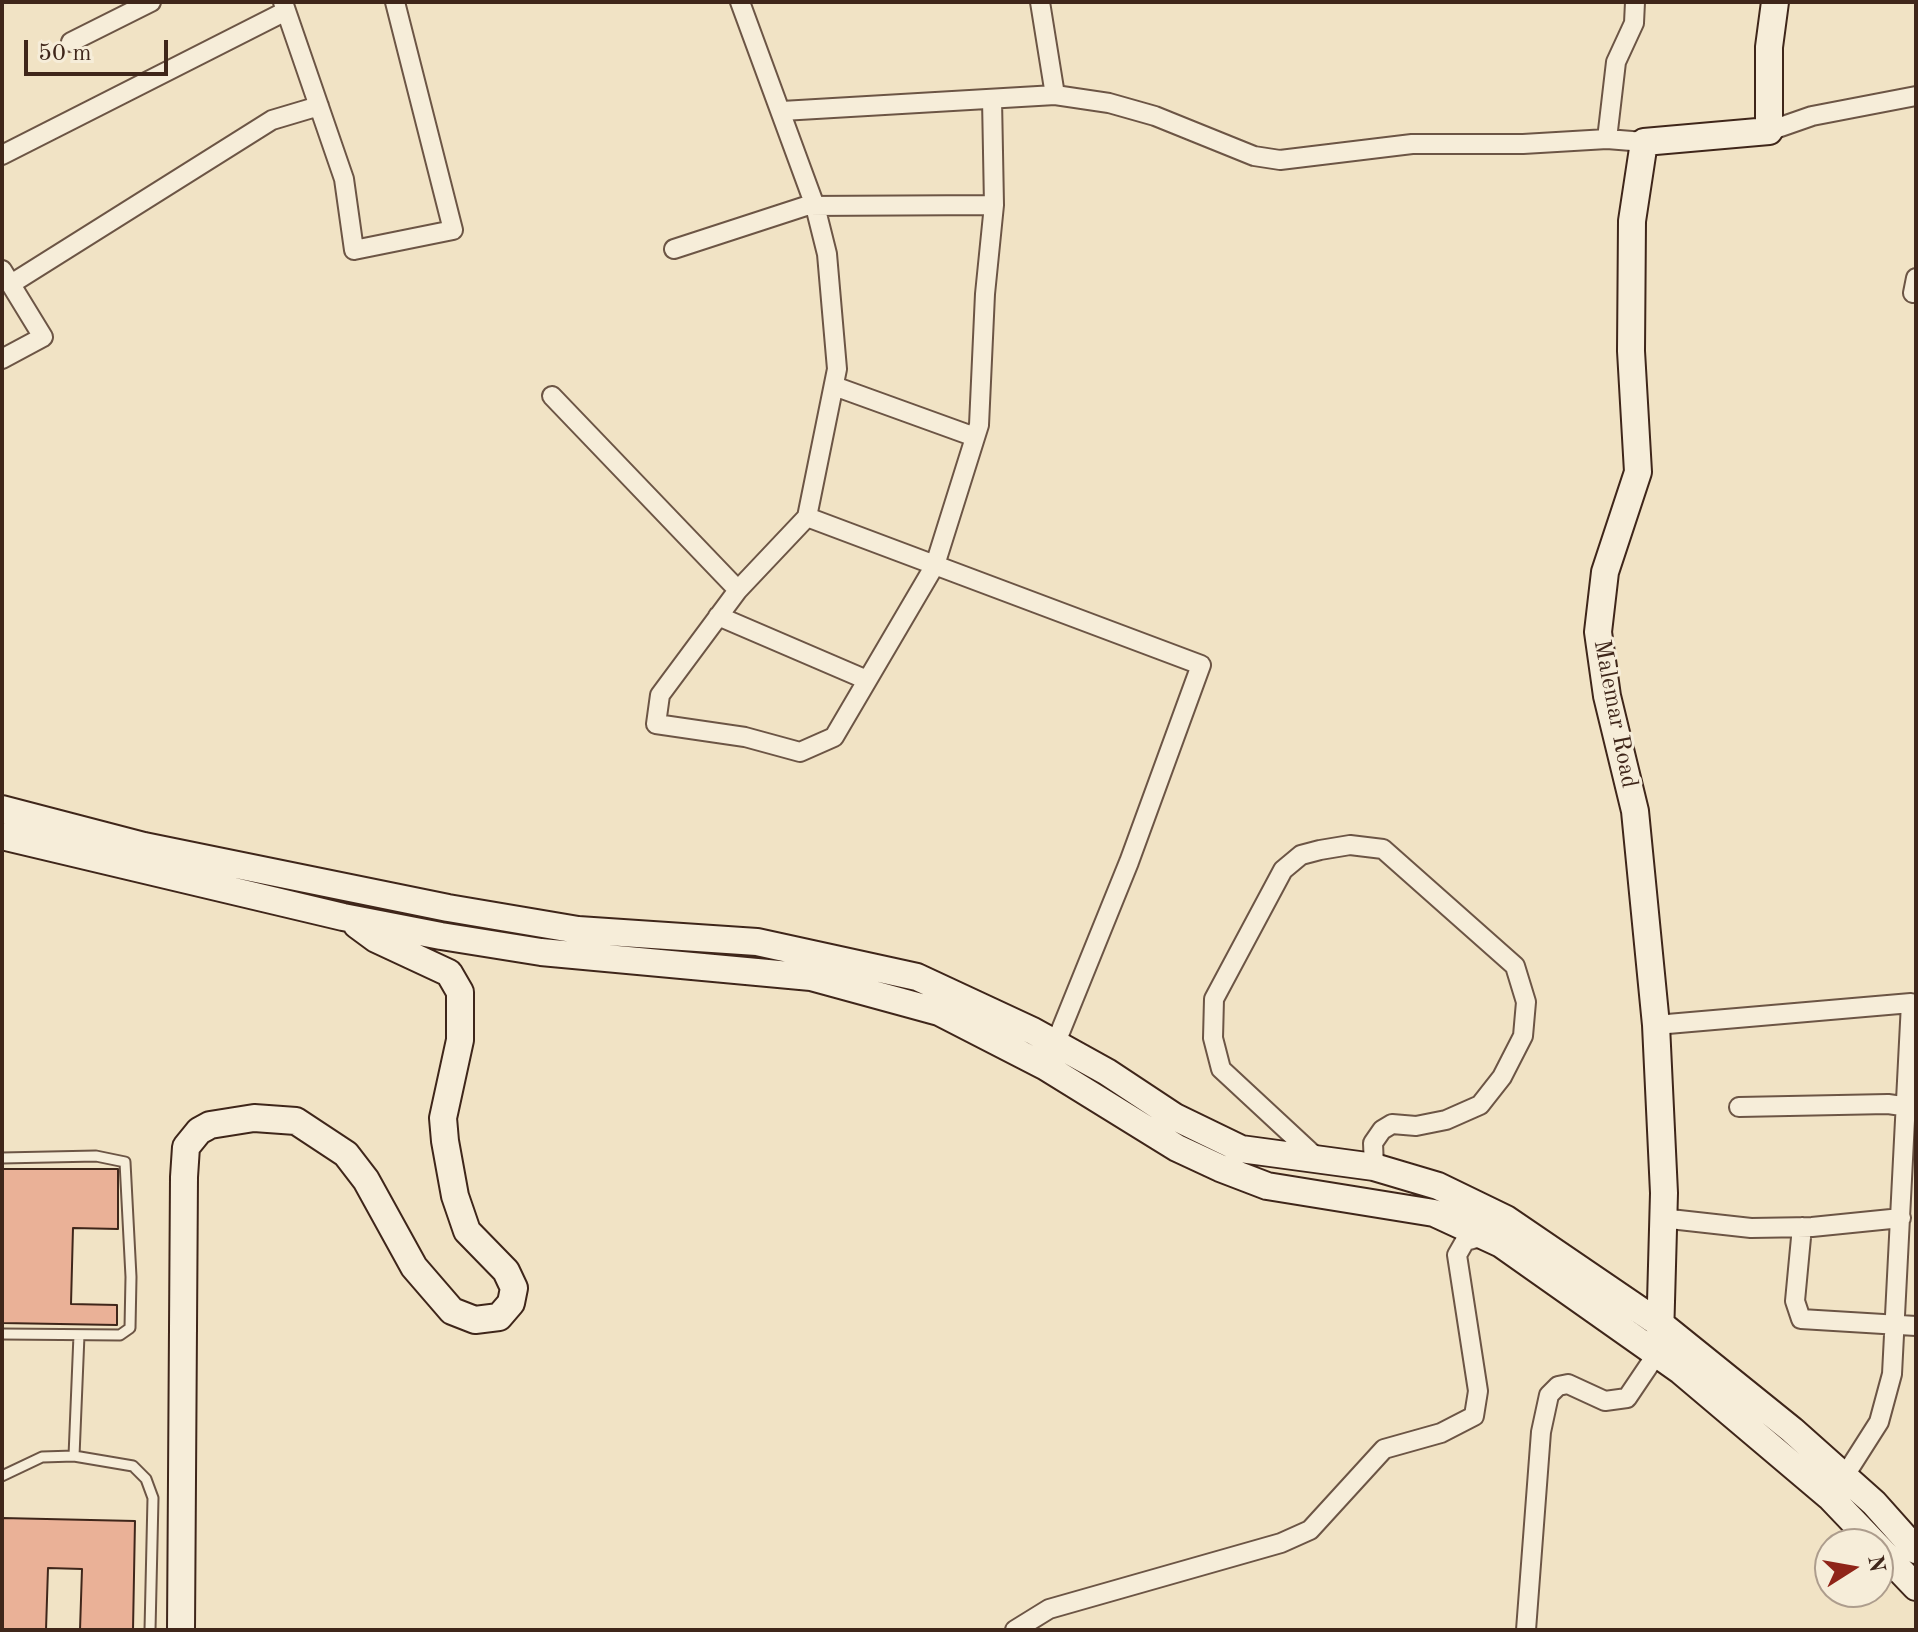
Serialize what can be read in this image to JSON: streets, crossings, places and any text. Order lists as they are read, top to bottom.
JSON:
{
  "streets": {
    "main road": ["Malemar Road"]
  },
  "scale_bar": "50 m",
  "north": "right"
}
